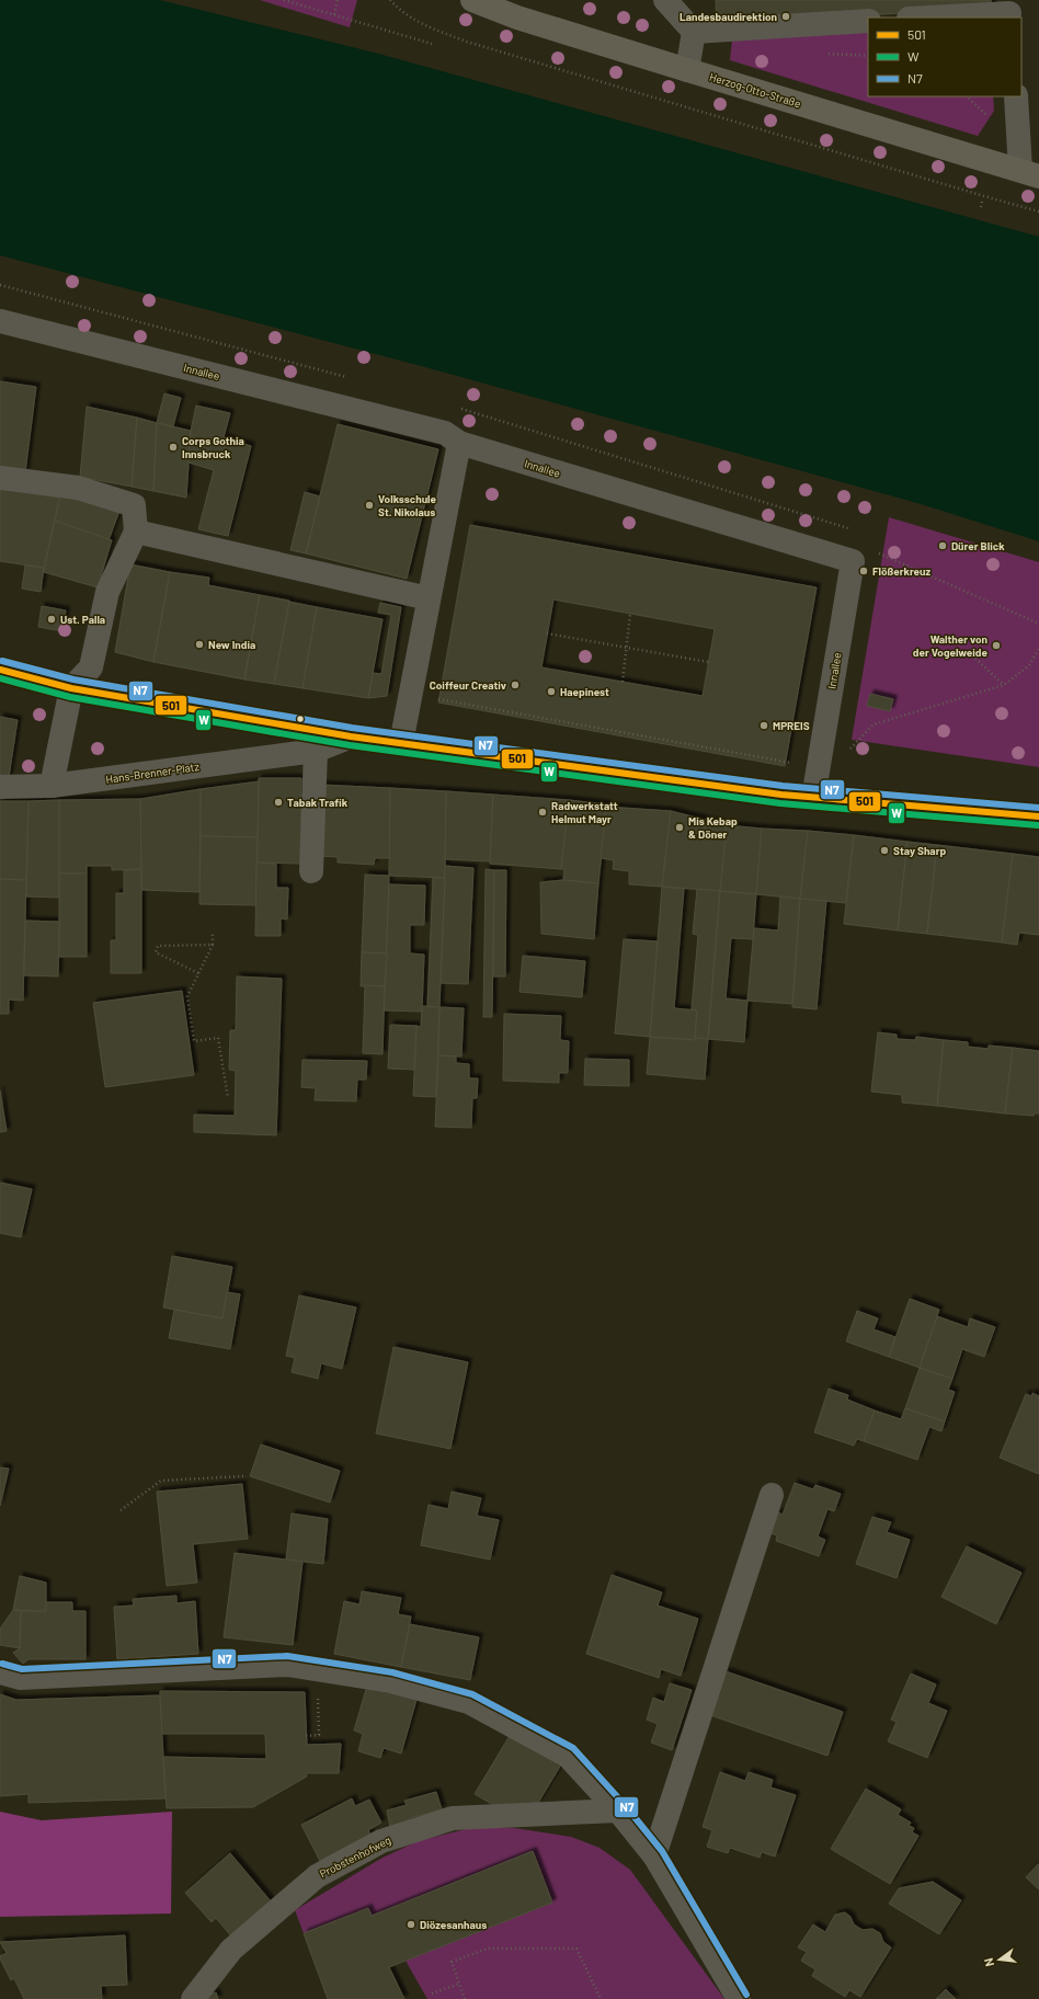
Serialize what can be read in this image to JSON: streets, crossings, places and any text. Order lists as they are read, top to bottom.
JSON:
{
  "streets": {
    "main road": ["Herzog-Otto-Straße"],
    "street": ["Innallee", "Hans-Brenner-Platz", "Probstenhofweg"]
  },
  "places": [
    "Landesbaudirektion",
    "Corps Gothia Innsbruck",
    "Volksschule St. Nikolaus",
    "Dürer Blick",
    "Flößerkreuz",
    "Ust. Palla",
    "New India",
    "Walther von der Vogelweide",
    "Coiffeur Creativ",
    "Haepinest",
    "MPREIS",
    "Tabak Trafik",
    "Radwerkstatt Helmut Mayr",
    "Mis Kebap & Döner",
    "Stay Sharp",
    "Diözesanhaus"
  ],
  "lines": ["transit line N7", "transit line 501", "transit line W"],
  "legend": ["501", "W", "N7"],
  "north": "left"
}
